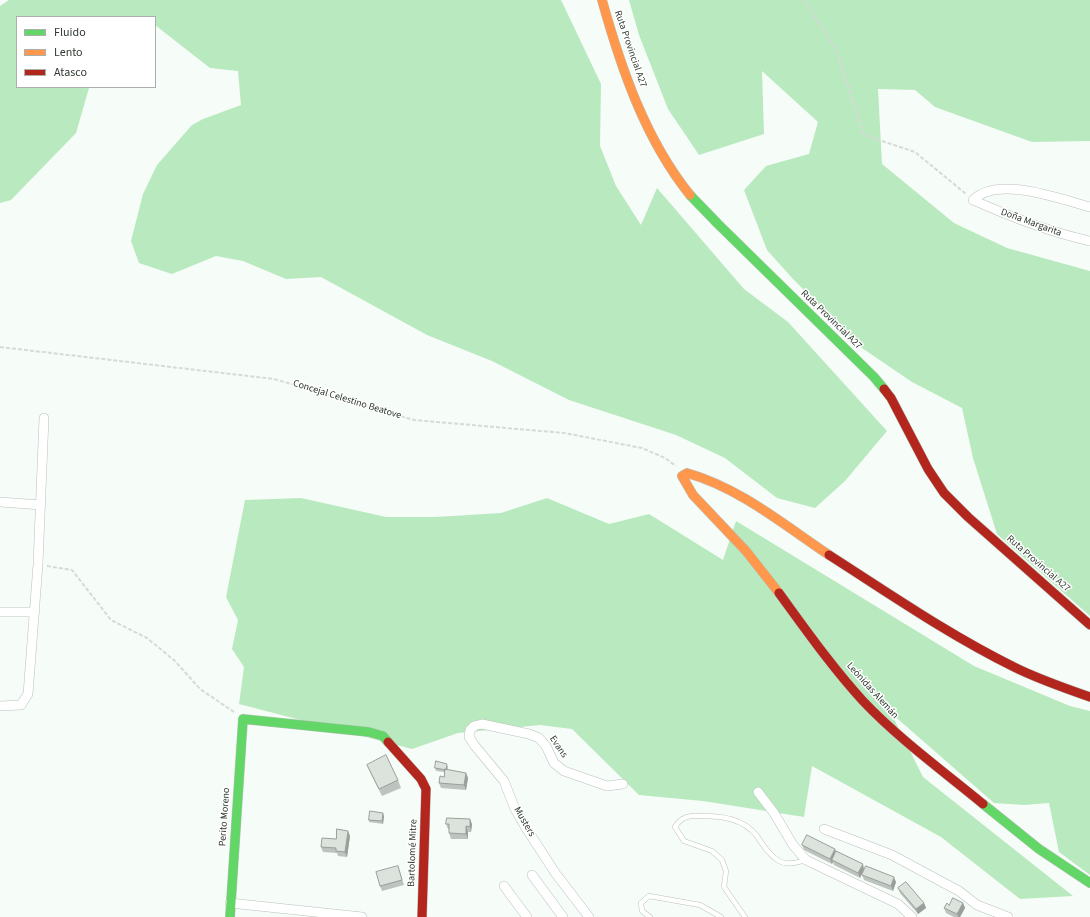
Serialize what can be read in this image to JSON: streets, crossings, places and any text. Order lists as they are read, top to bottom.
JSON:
{
  "streets": {
    "street": [
      "Ruta Provincial A27",
      "Doña Margarita",
      "Leónidas Alemán",
      "Evans",
      "Perito Moreno",
      "Musters",
      "Bartolomé Mitre"
    ],
    "path": ["Concejal Celestino Beatove"]
  },
  "crossings": [
    ["Concejal Celestino Beatove", "Leónidas Alemán"],
    ["Evans", "Musters"],
    ["Perito Moreno", "Bartolomé Mitre"]
  ],
  "legend": ["Fluido", "Lento", "Atasco"]
}
